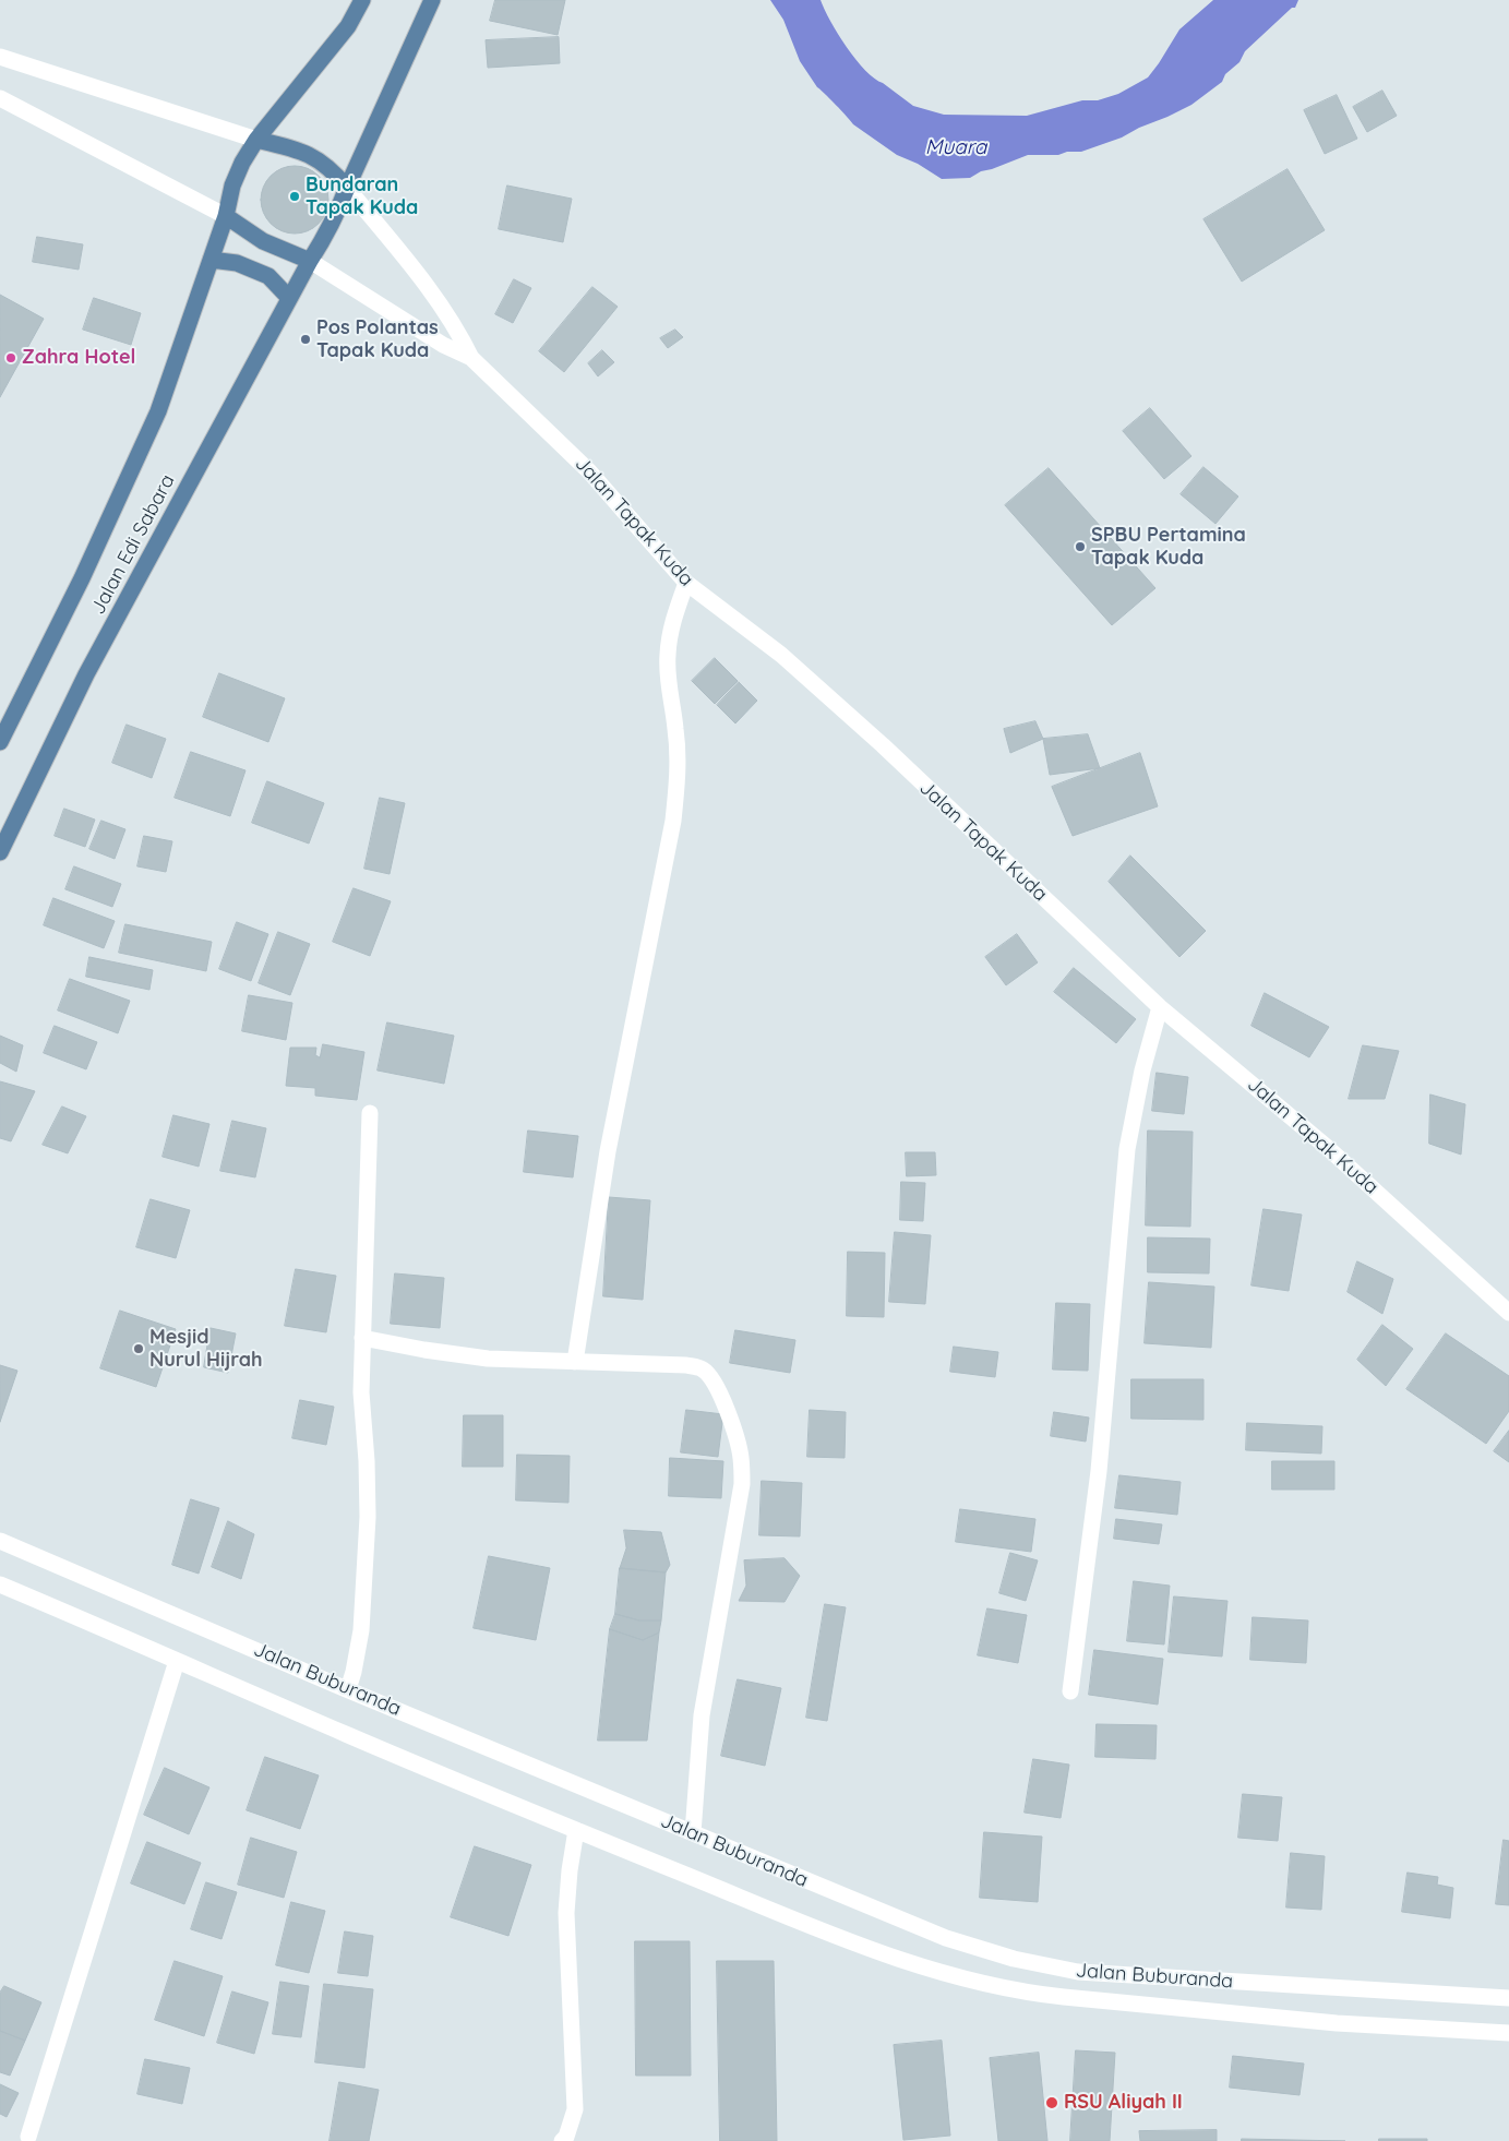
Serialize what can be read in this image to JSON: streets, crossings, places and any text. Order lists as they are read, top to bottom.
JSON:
{
  "streets": {
    "main road": ["Jalan Edi Sabara"],
    "street": ["Jalan Tapak Kuda", "Jalan Buburanda"]
  },
  "crossings": [
    ["Jalan Tapak Kuda", "Jalan Edi Sabara"]
  ],
  "water": ["Muara"],
  "places": [
    "Bundaran Tapak Kuda",
    "Pos Polantas Tapak Kuda",
    "Zahra Hotel",
    "SPBU Pertamina Tapak Kuda",
    "Mesjid Nurul Hijrah",
    "RSU Aliyah II"
  ]
}
